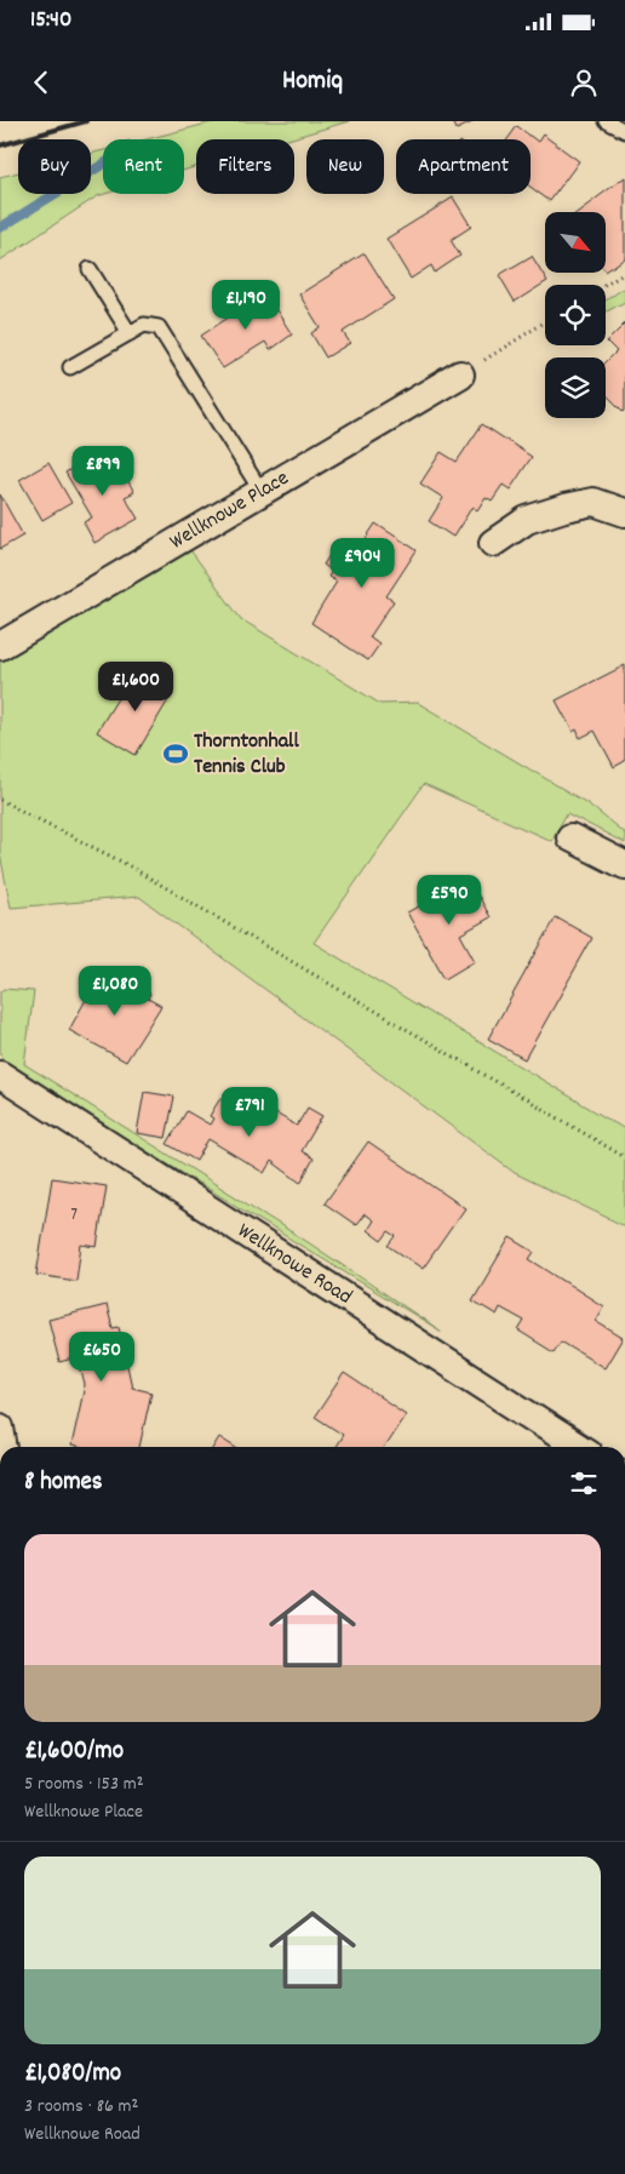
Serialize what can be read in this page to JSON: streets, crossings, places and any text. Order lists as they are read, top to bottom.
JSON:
{
  "streets": {
    "street": ["Wellknowe Place", "Wellknowe Road"]
  },
  "places": {
    "sports": ["Thorntonhall Tennis Club"]
  },
  "house_numbers": ["7"],
  "north": "bottom right",
  "page": {
    "status": "15:40",
    "header": "Homiq",
    "chip": [
      "Buy",
      "Rent",
      "Filters",
      "New",
      "Apartment"
    ],
    "price": [
      "£1,190",
      "£899",
      "£904",
      "£1,600",
      "£590",
      "£1,080",
      "£791",
      "£650"
    ],
    "heading": "8 homes",
    "list": [
      {
        "name": "£1,600/mo",
        "note": "5 rooms · 153 m² · Wellknowe Place"
      },
      {
        "name": "£1,080/mo",
        "note": "3 rooms · 86 m² · Wellknowe Road"
      }
    ]
  }
}
